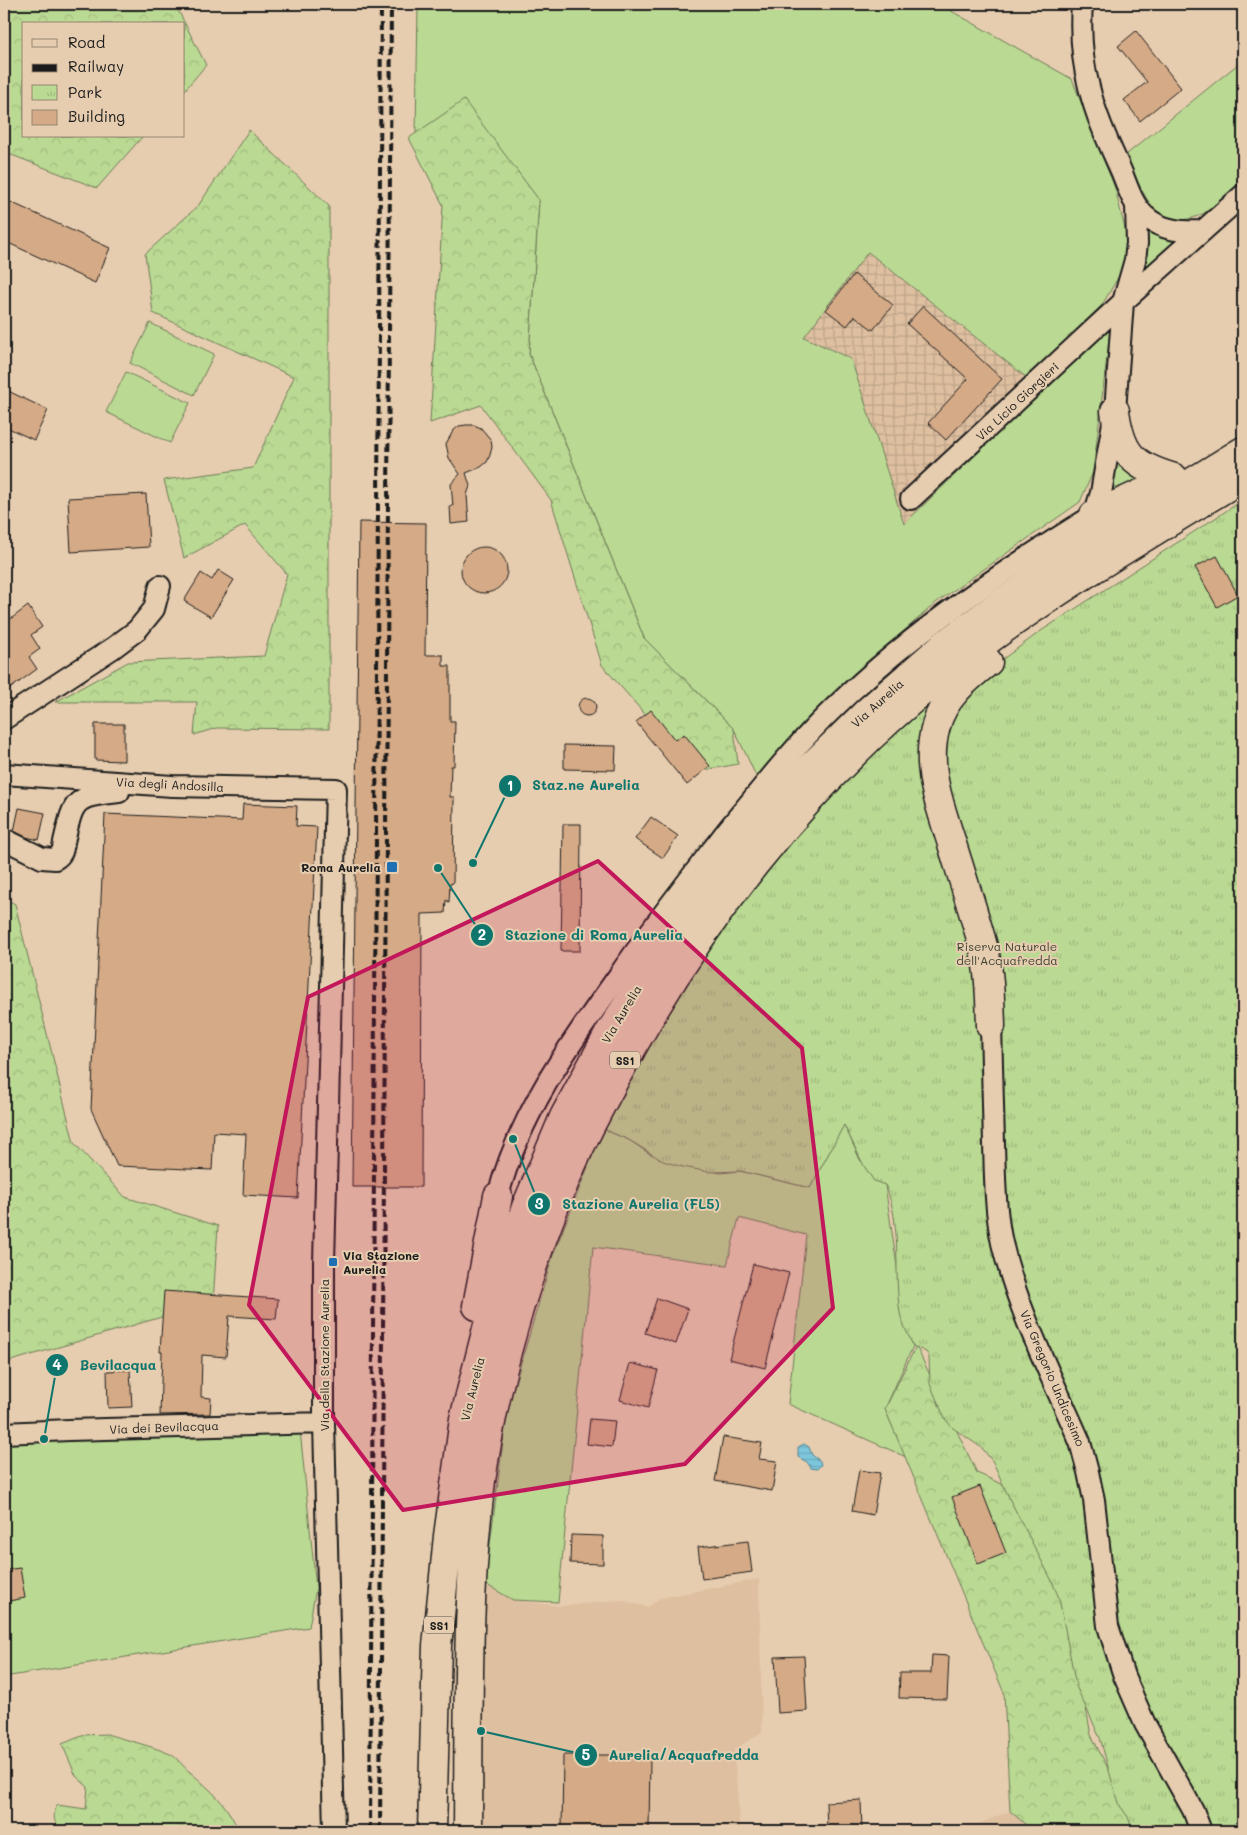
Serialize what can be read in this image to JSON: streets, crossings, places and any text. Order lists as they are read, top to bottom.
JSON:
{
  "streets": {
    "highway": ["Via Aurelia", "SS1"],
    "street": [
      "Via Licio Giorgieri",
      "Via degli Andosilla",
      "Via della Stazione Aurelia",
      "Via Gregorio Undicesimo",
      "Via dei Bevilacqua"
    ]
  },
  "crossings": [
    ["Via degli Andosilla", "Via della Stazione Aurelia"],
    ["Via della Stazione Aurelia", "Via dei Bevilacqua"]
  ],
  "parks": ["Riserva Naturale dell'Acquafredda"],
  "places": {
    "other": [
      "Staz.ne Aurelia",
      "Stazione di Roma Aurelia",
      "Stazione Aurelia (FL5)",
      "Bevilacqua",
      "Aurelia/Acquafredda"
    ],
    "transit": ["Roma Aurelia", "Via Stazione Aurelia"]
  },
  "legend": [
    "Road",
    "Railway",
    "Park",
    "Building"
  ]
}
